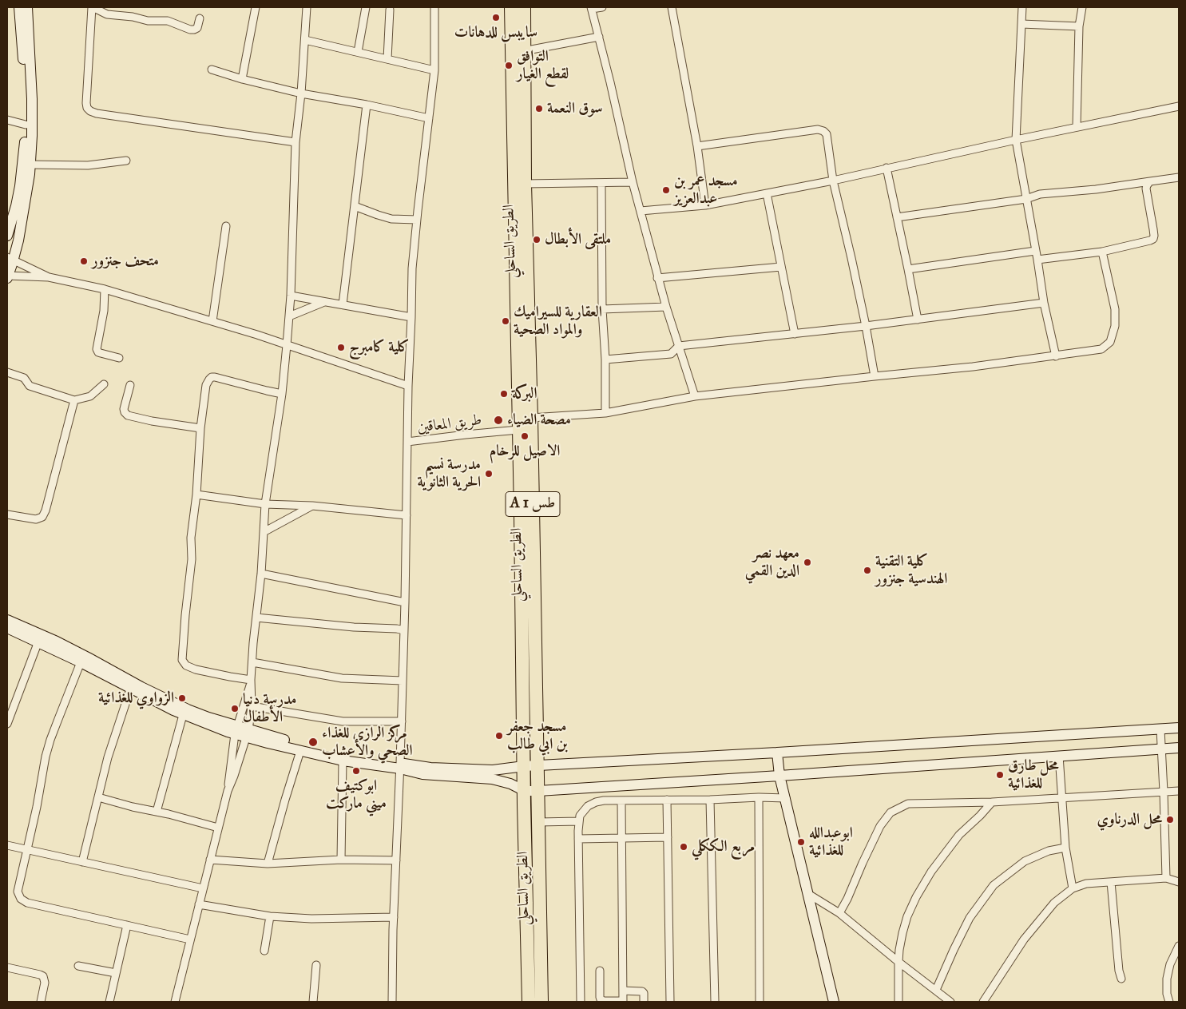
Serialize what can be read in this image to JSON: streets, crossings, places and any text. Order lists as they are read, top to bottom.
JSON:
{
  "streets": {
    "highway": ["الطريق الساحلي", "A 1 طس"],
    "street": ["طريق المعاقين"]
  },
  "crossings": [
    ["الطريق الساحلي", "طريق المعاقين"]
  ],
  "places": [
    "سايبس للدهانات",
    "التوافق لقطع الغيار",
    "سوق النعمة",
    "مسجد عمر بن عبدالعزيز",
    "ملتقى الأبطال",
    "متحف جنزور",
    "العقارية للسيراميك والمواد الصحية",
    "كلية كامبرج",
    "البركة",
    "مصحة الضياء",
    "الاصيل للرخام",
    "مدرسة نسيم الحرية الثانوية",
    "معهد نصر الدين القمي",
    "كلية التقنية الهندسية جنزور",
    "الزواوي للغذائية",
    "مدرسة دنيا الأطفال",
    "مسجد جعفر بن ابي طالب",
    "مركز الرازي للغذاء الصحي والأعشاب",
    "ابوكتيف ميني ماركت",
    "محل طارق للغذائية",
    "محل الدرناوي",
    "ابوعبدالله للغذائية",
    "مربع الككلي"
  ]
}
